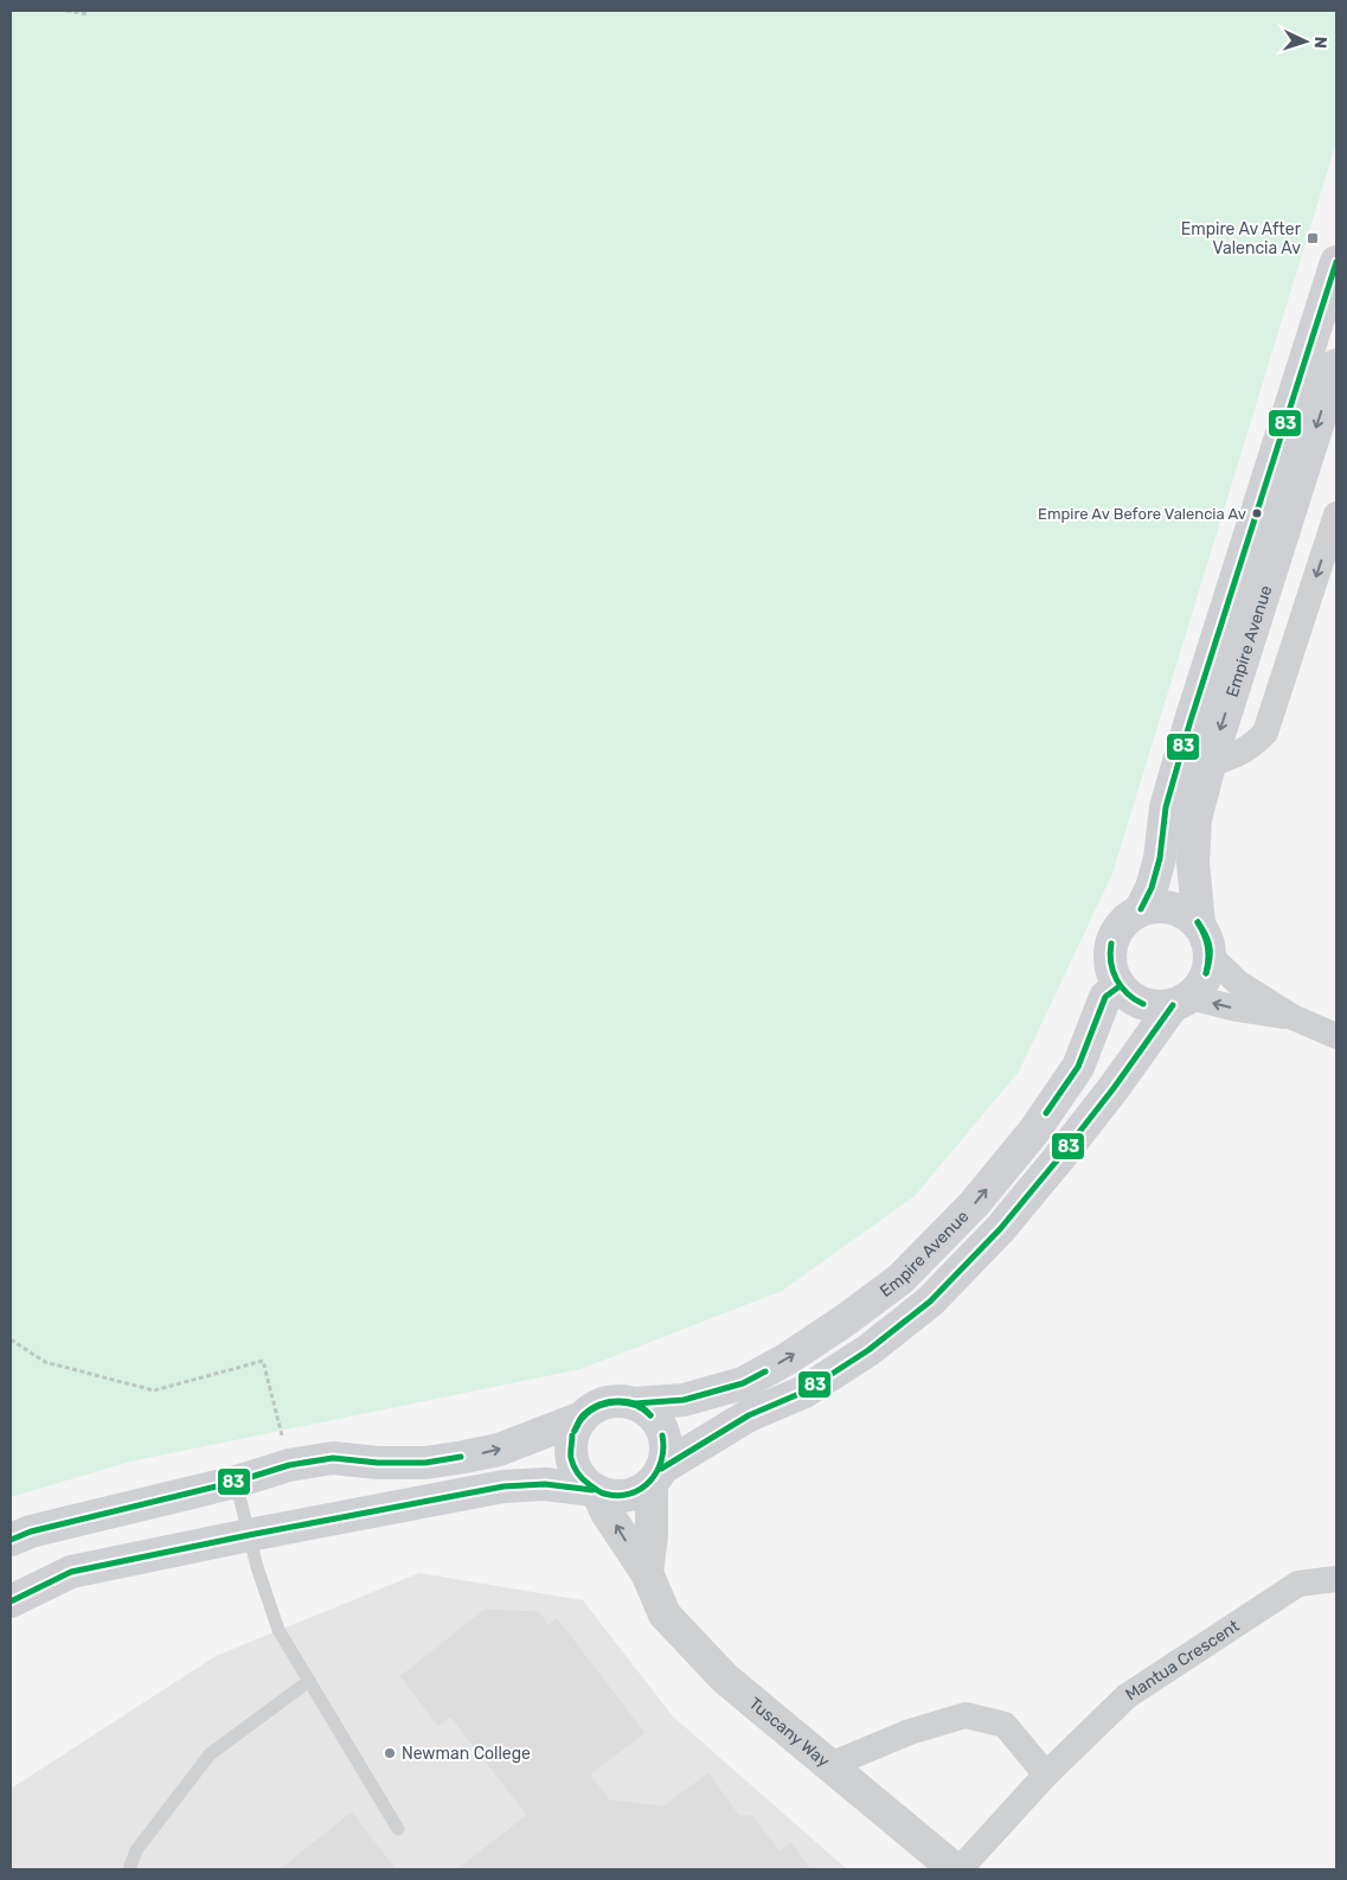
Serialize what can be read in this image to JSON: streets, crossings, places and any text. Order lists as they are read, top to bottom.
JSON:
{
  "streets": {
    "main road": ["Empire Avenue"],
    "street": ["Mantua Crescent", "Tuscany Way"]
  },
  "crossings": [
    ["Empire Avenue", "Tuscany Way"]
  ],
  "places": {
    "transit": ["Empire Av After Valencia Av"],
    "other": ["Empire Av Before Valencia Av", "Newman College"]
  },
  "lines": ["transit line 83"],
  "north": "right"
}
